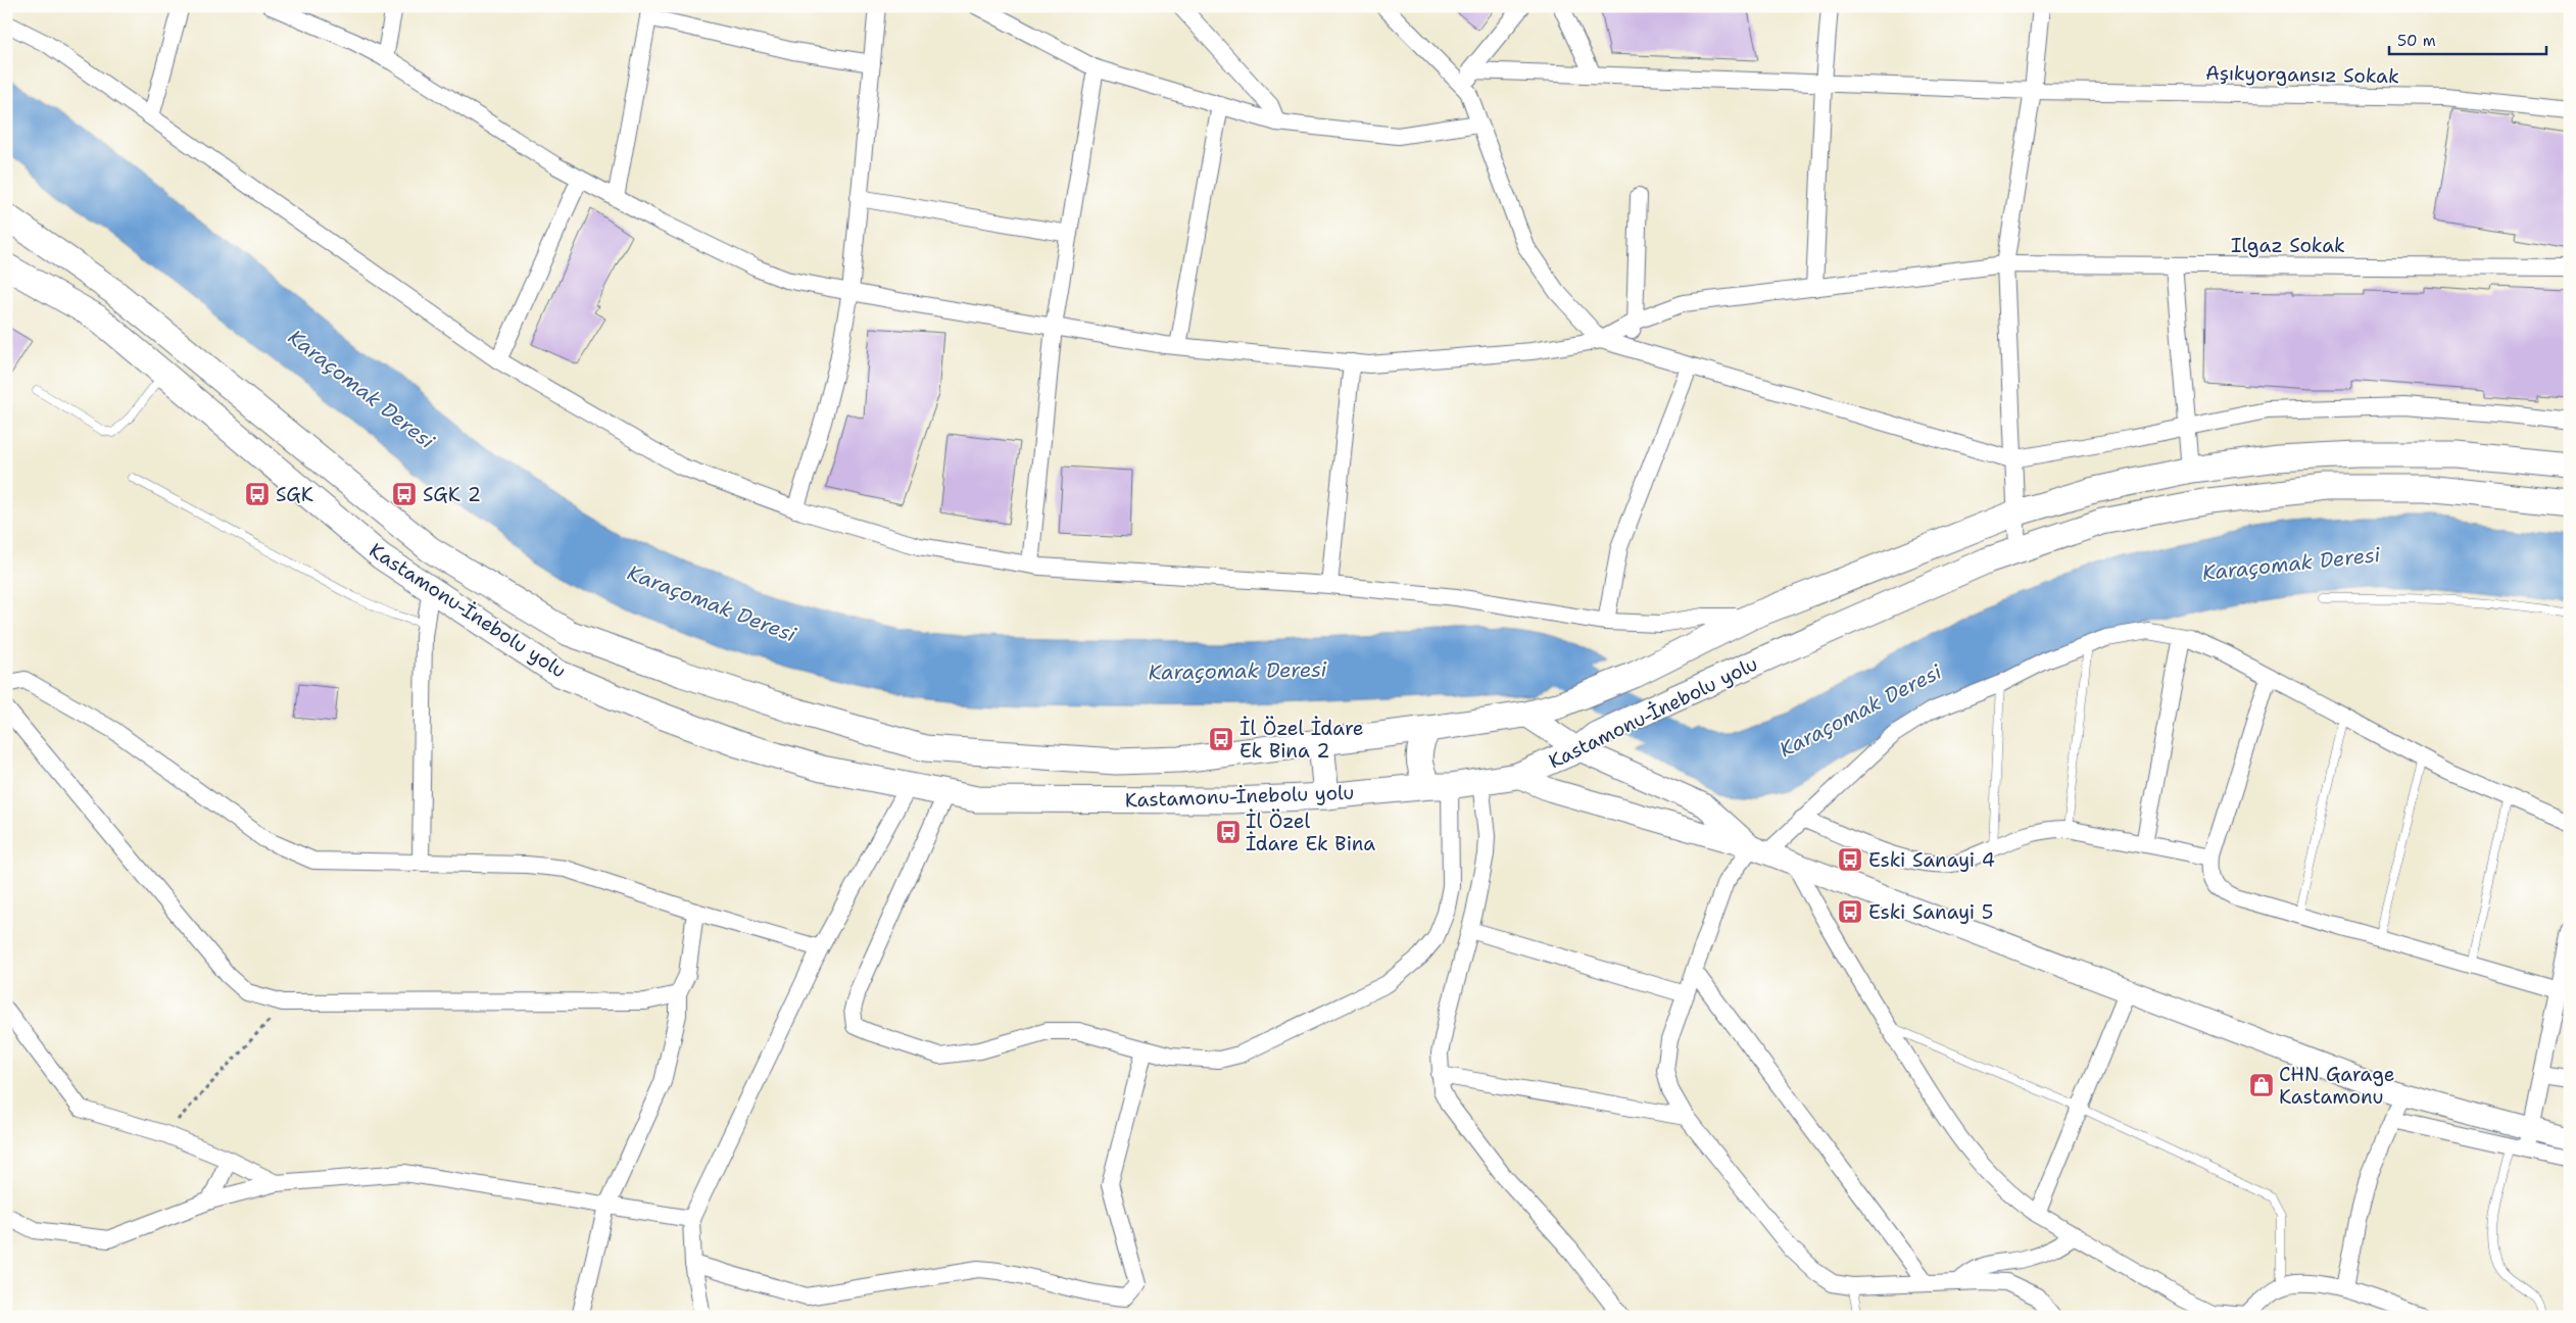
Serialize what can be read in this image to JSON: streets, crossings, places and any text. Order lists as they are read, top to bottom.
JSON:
{
  "streets": {
    "main road": ["Kastamonu-İnebolu yolu"],
    "street": ["Aşıkyorgansız Sokak", "Ilgaz Sokak"]
  },
  "water": ["Karaçomak Deresi"],
  "places": {
    "bus stop": [
      "SGK",
      "SGK 2",
      "İl Özel İdare Ek Bina 2",
      "İl Özel İdare Ek Bina",
      "Eski Sanayi 4",
      "Eski Sanayi 5"
    ],
    "shop": ["CHN Garage Kastamonu"]
  },
  "scale_bar": "50 m"
}
